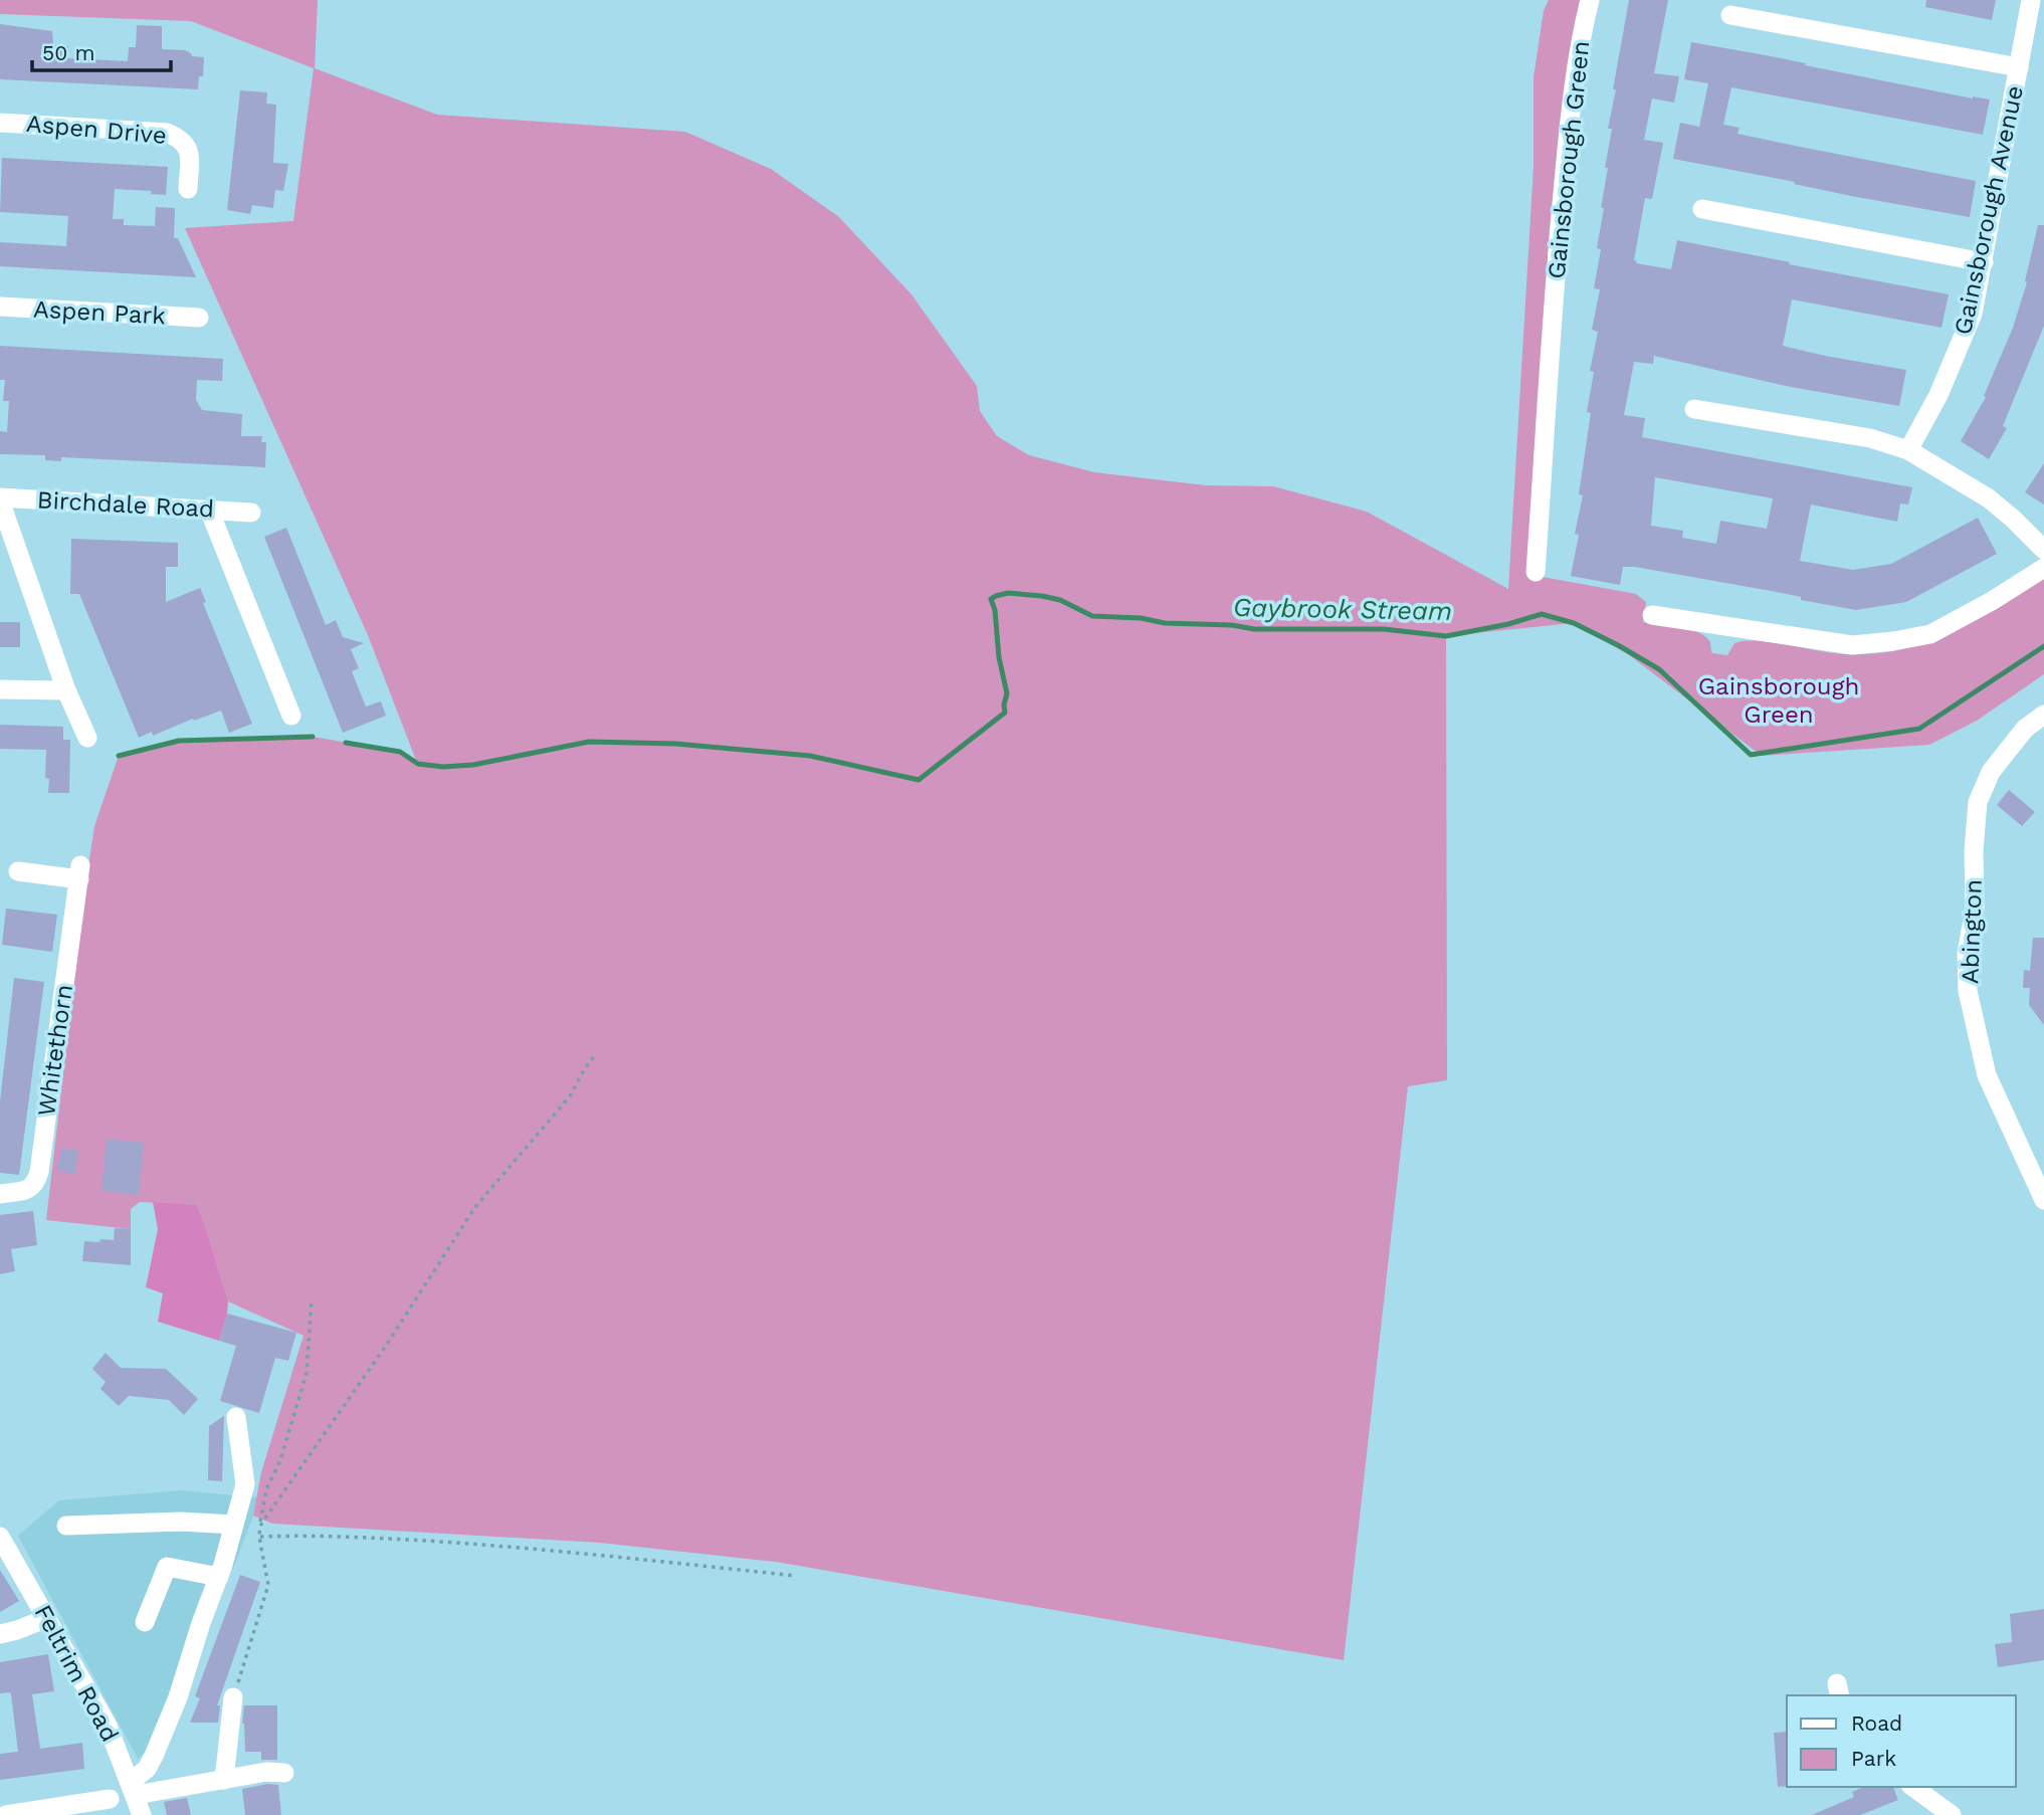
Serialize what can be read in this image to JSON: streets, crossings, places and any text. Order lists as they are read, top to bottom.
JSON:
{
  "streets": {
    "street": [
      "Aspen Drive",
      "Gainsborough Green",
      "Gainsborough Avenue",
      "Aspen Park",
      "Birchdale Road",
      "Abington",
      "Whitethorn",
      "Feltrim Road"
    ]
  },
  "water": ["Gaybrook Stream"],
  "parks": ["Gainsborough Green"],
  "legend": ["Road", "Park"],
  "scale_bar": "50 m"
}
